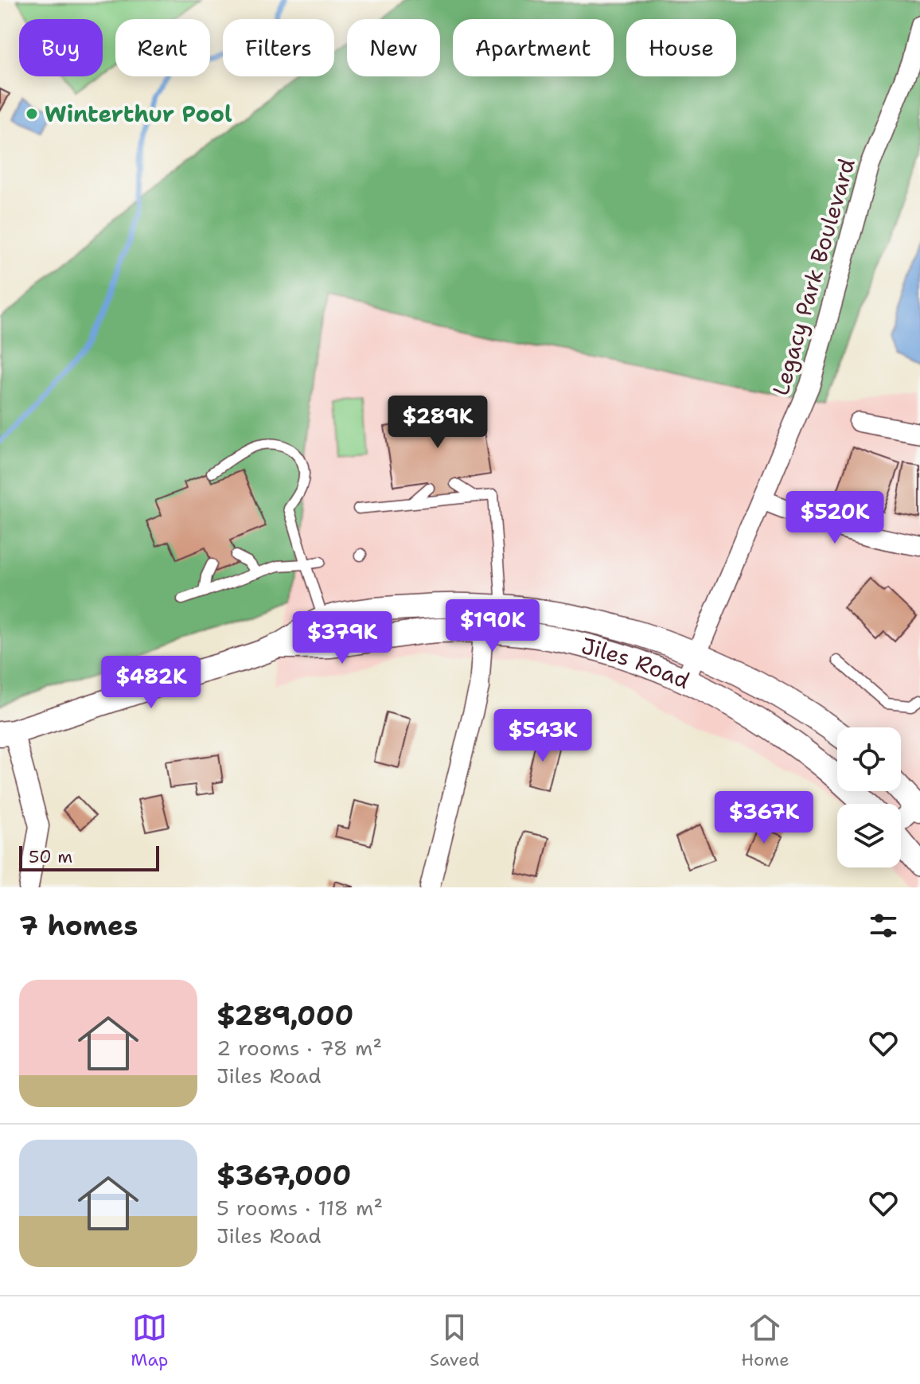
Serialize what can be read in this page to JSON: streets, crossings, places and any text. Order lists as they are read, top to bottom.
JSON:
{
  "streets": {
    "street": ["Legacy Park Boulevard", "Jiles Road"]
  },
  "crossings": [
    ["Legacy Park Boulevard", "Jiles Road"]
  ],
  "places": ["Winterthur Pool"],
  "scale_bar": "50 m",
  "page": {
    "chip": [
      "Buy",
      "Rent",
      "Filters",
      "New",
      "Apartment",
      "House"
    ],
    "price": [
      "$289K",
      "$520K",
      "$190K",
      "$379K",
      "$482K",
      "$543K",
      "$367K"
    ],
    "scale": "50 m",
    "heading": "7 homes",
    "list": [
      {
        "name": "$289,000",
        "note": "2 rooms · 78 m² · Jiles Road"
      },
      {
        "name": "$367,000",
        "note": "5 rooms · 118 m² · Jiles Road"
      }
    ],
    "tabs": ["Map", "Saved", "Home"]
  }
}
